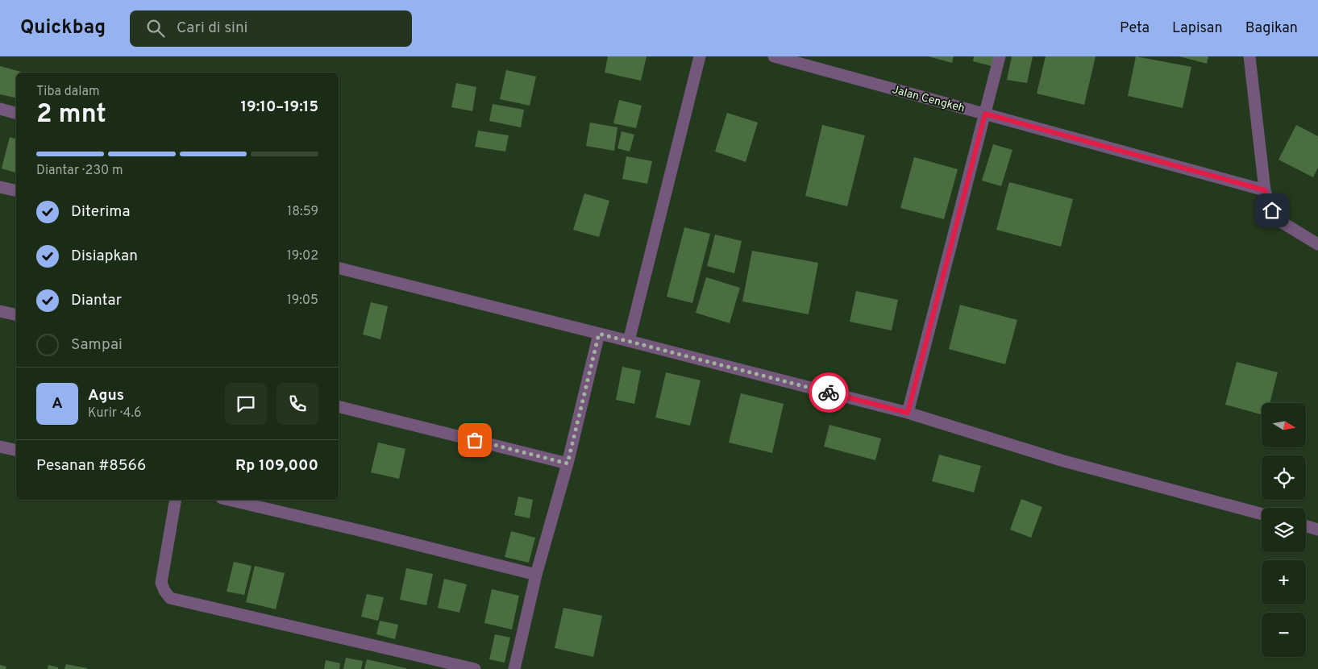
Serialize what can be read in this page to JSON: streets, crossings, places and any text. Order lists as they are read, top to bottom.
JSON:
{
  "streets": {
    "street": ["Jalan Cengkeh"]
  },
  "north": "right",
  "page": {
    "header": "Quickbag",
    "search": "Cari di sini",
    "nav": ["Peta", "Lapisan", "Bagikan"],
    "heading": ["2 mnt", "Tiba dalam", "19:10–19:15"],
    "panel": [
      "Agus",
      "Kurir · 4.6",
      "Pesanan #8566",
      "Rp 109,000"
    ],
    "bar": "Diantar · 230 m",
    "list": [
      ["Diterima", "18:59"],
      ["Disiapkan", "19:02"],
      ["Diantar", "19:05"],
      "Sampai"
    ],
    "round": "A",
    "map_buttons": ["+", "−"]
  }
}
